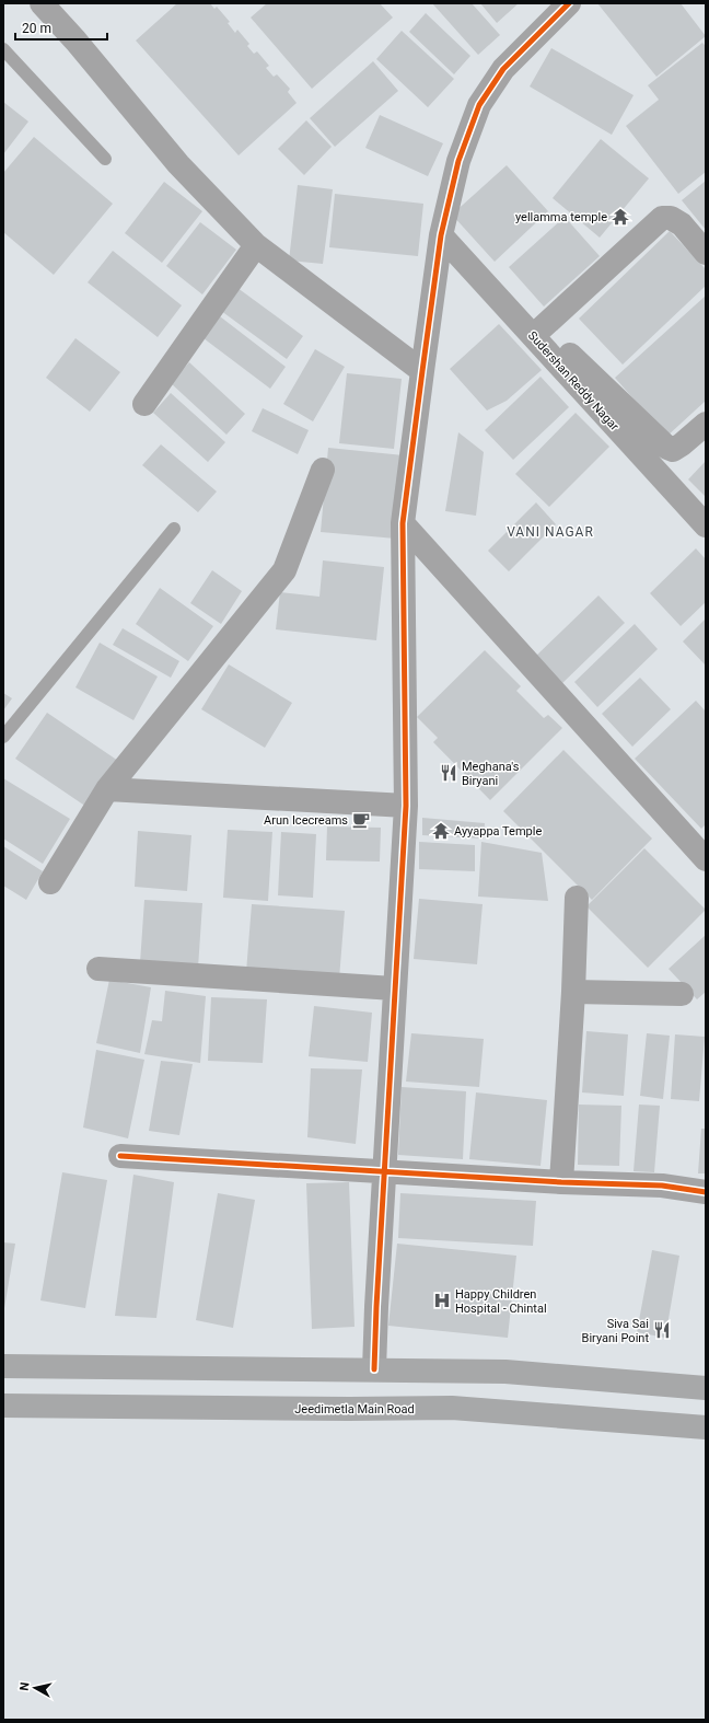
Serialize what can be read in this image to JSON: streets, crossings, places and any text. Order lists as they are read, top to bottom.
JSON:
{
  "streets": {
    "main road": ["Jeedimetla Main Road"],
    "street": ["Sudershan Reddy Nagar"]
  },
  "districts": ["VANI NAGAR"],
  "places": {
    "temple": ["yellamma temple", "Ayyappa Temple"],
    "restaurant": ["Meghana's Biryani", "Siva Sai Biryani Point"],
    "cafe": ["Arun Icecreams"],
    "hospital": ["Happy Children Hospital - Chintal"]
  },
  "scale_bar": "20 m",
  "north": "left"
}
